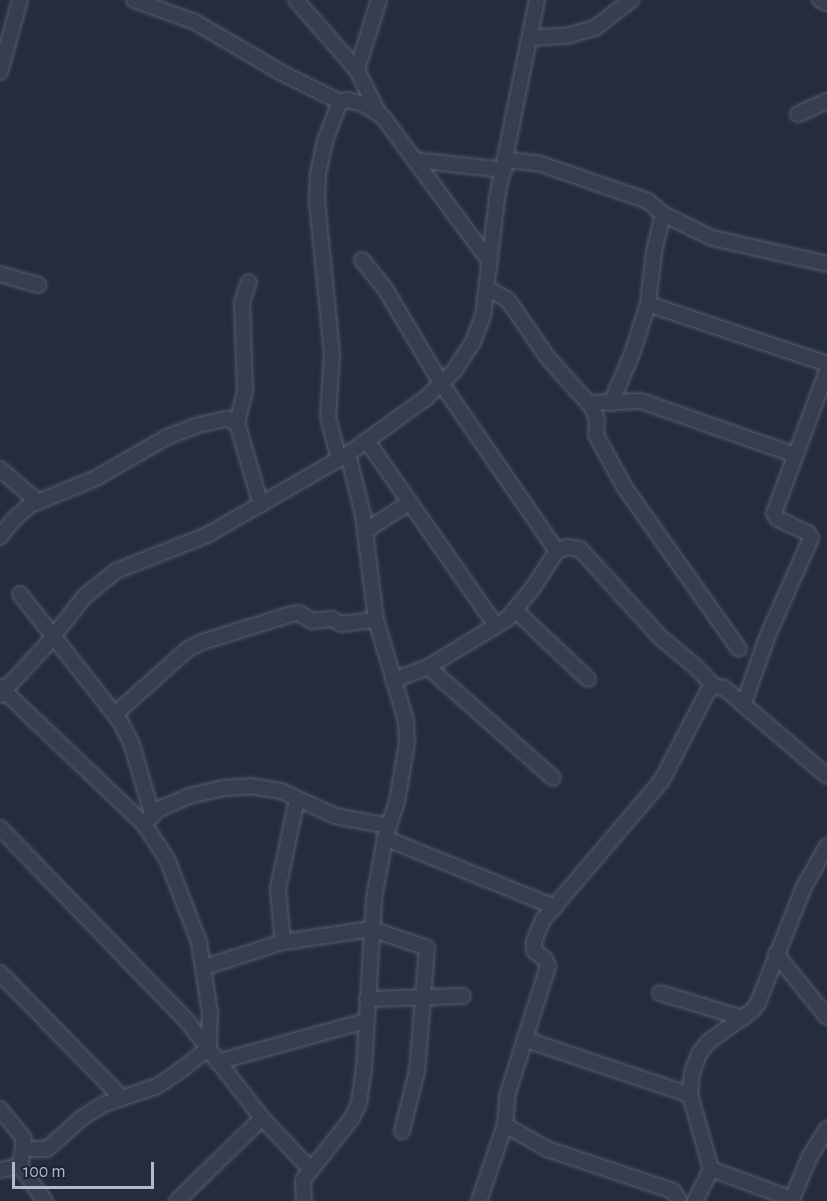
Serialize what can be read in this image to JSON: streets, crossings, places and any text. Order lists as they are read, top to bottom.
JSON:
{
  "scale_bar": "100 m"
}
